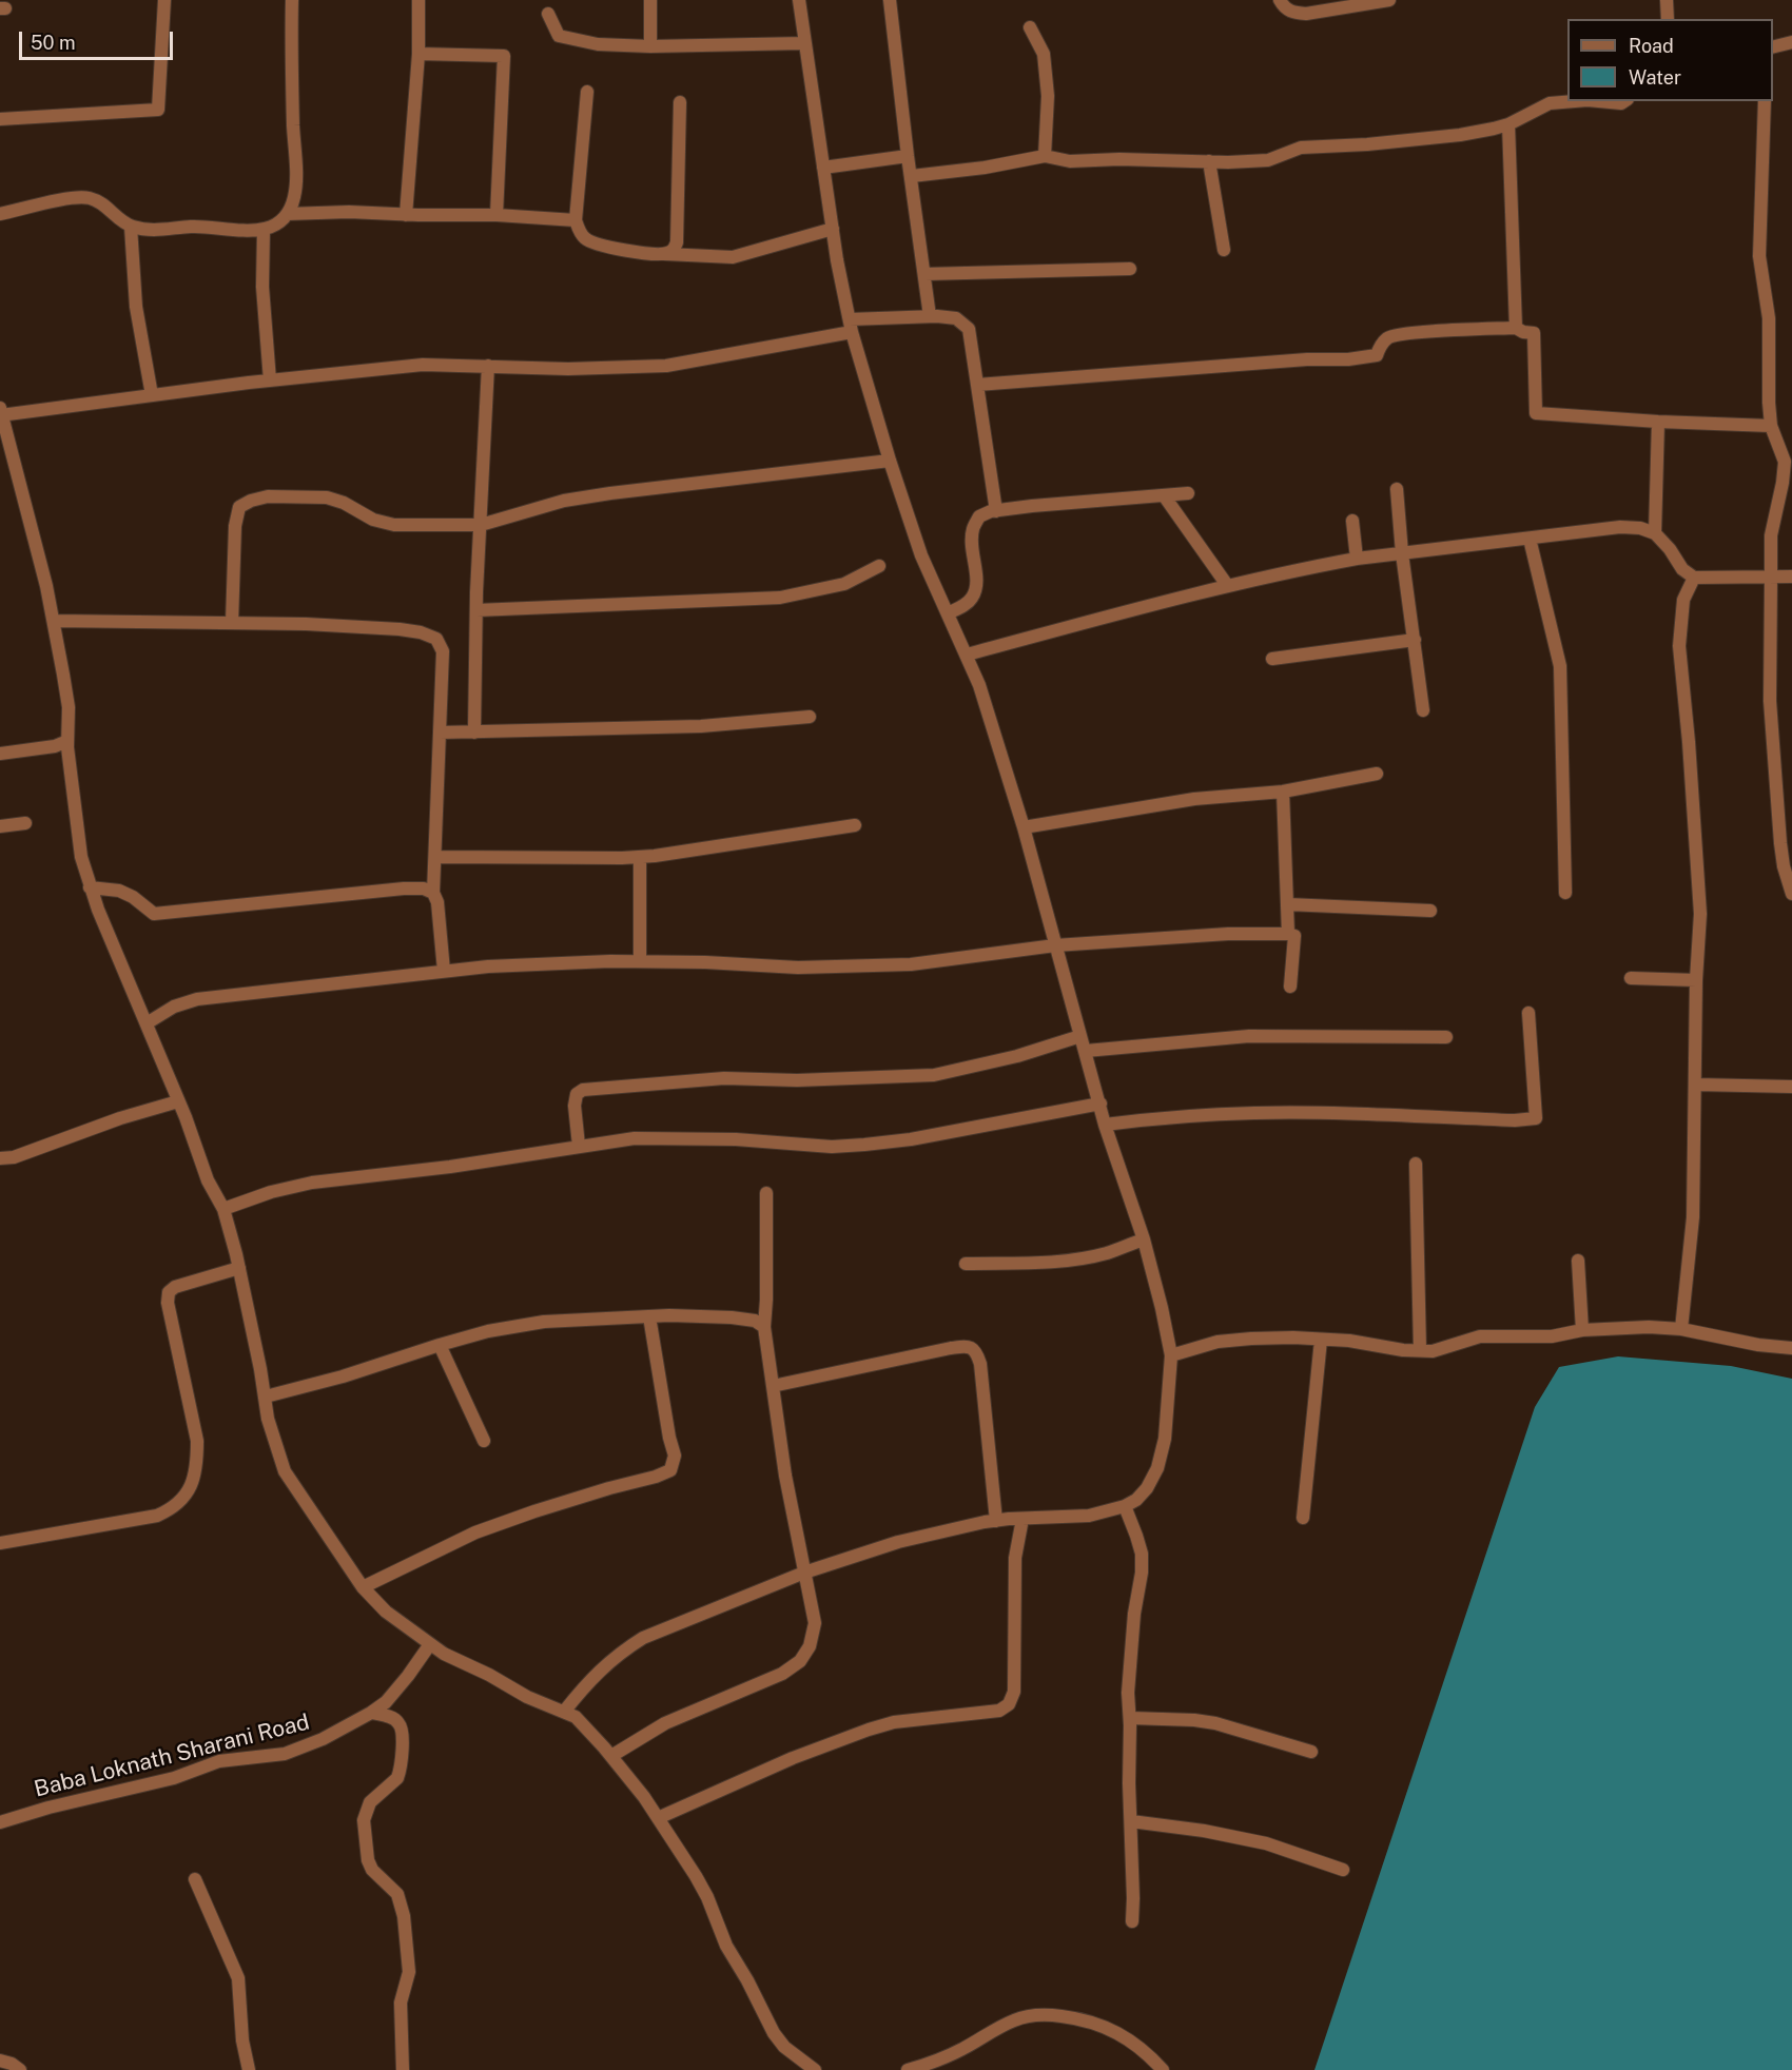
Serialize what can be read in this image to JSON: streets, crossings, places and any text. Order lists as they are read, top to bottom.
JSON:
{
  "streets": {
    "street": ["Baba Loknath Sharani Road"]
  },
  "legend": ["Road", "Water"],
  "scale_bar": "50 m"
}
